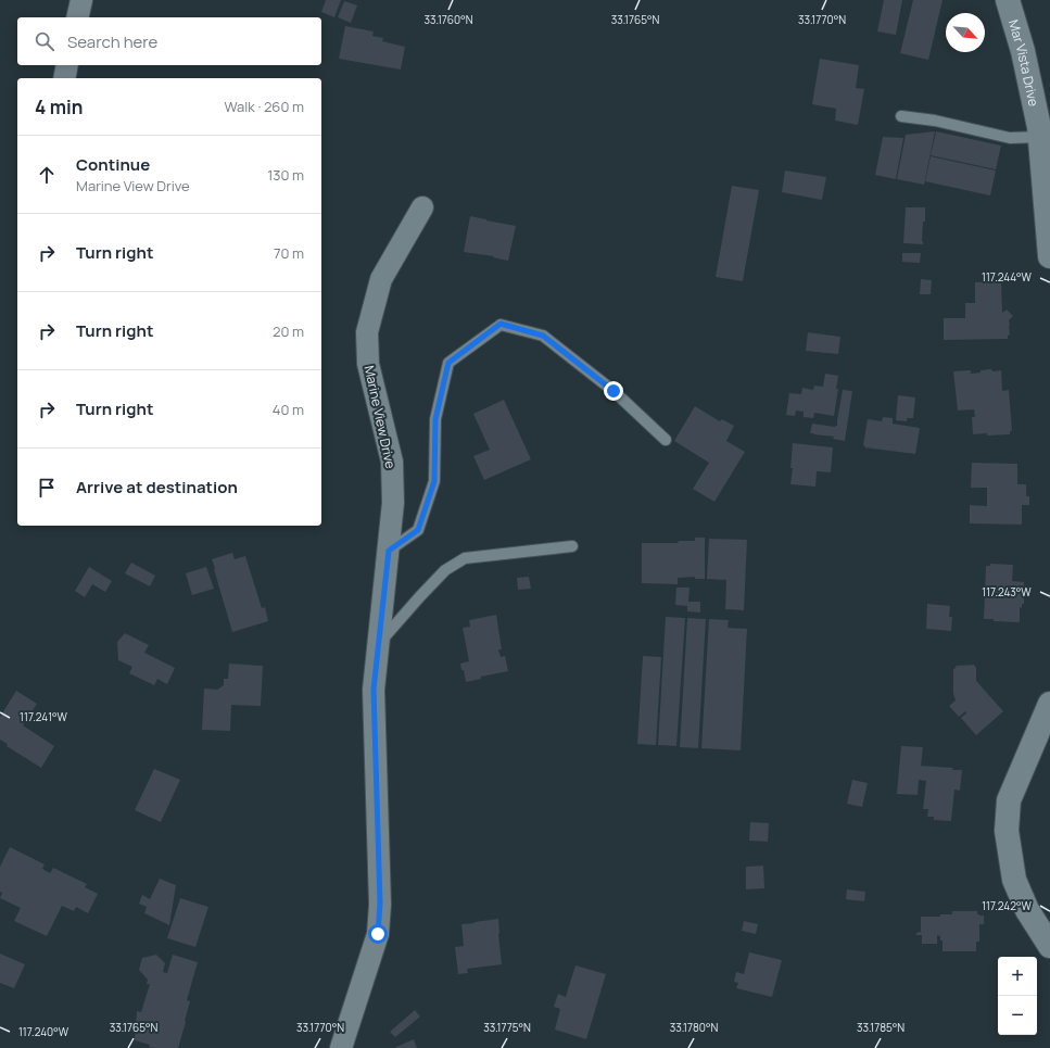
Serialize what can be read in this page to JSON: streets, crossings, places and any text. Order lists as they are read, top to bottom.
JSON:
{
  "streets": {
    "street": ["Mar Vista Drive", "Marine View Drive"]
  },
  "north": "bottom right",
  "page": {
    "search": "Search here",
    "heading": ["4 min", "Walk · 260 m"],
    "list": [
      ["Continue", "Marine View Drive", "130 m"],
      ["Turn right", "70 m"],
      ["Turn right", "20 m"],
      ["Turn right", "40 m"],
      "Arrive at destination"
    ],
    "map_buttons": ["+", "−"]
  },
  "coordinates": [
    "33.1760°N",
    "33.1765°N",
    "33.1770°N",
    "117.244°W",
    "117.243°W",
    "117.241°W",
    "117.242°W",
    "33.1775°N",
    "33.1780°N",
    "33.1785°N",
    "117.240°W"
  ]
}
